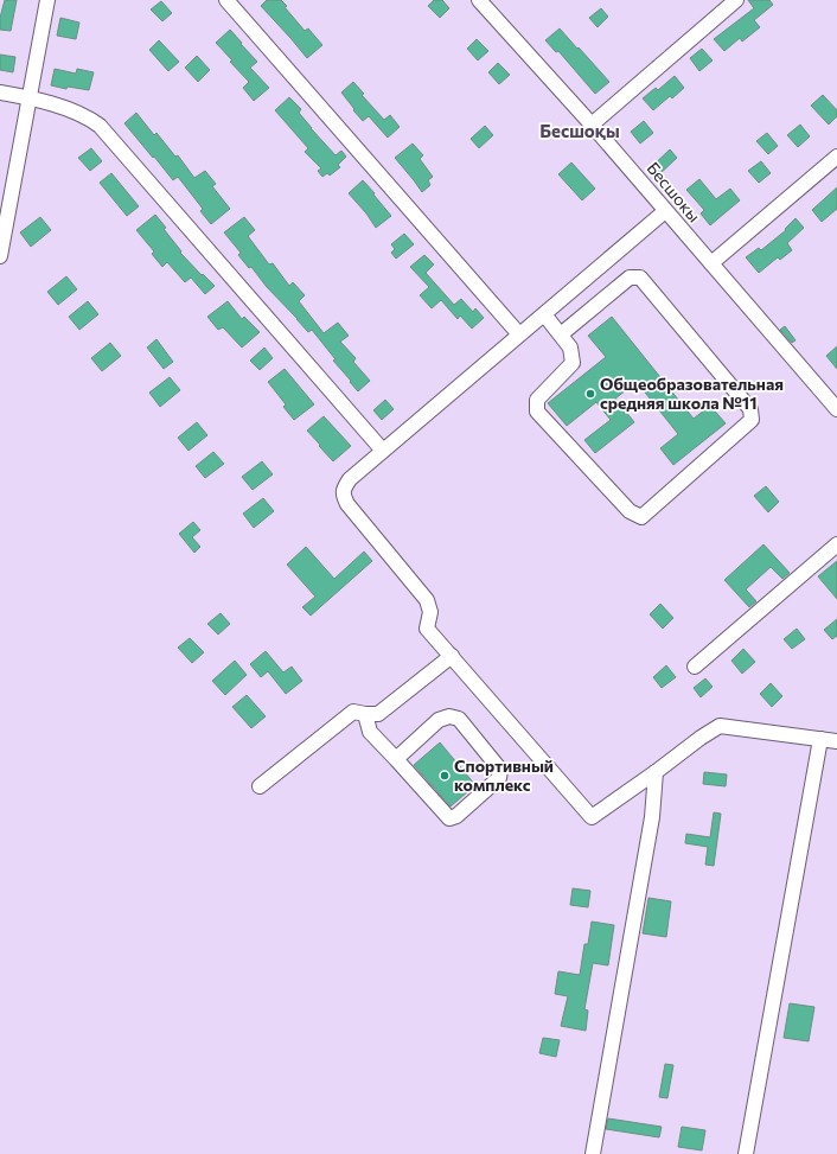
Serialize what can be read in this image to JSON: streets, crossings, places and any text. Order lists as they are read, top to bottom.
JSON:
{
  "streets": {
    "street": ["Бесшокы"]
  },
  "districts": ["Бесшоқы"],
  "places": ["Общеобразовательная средняя школа №11", "Спортивный комплекс"]
}
